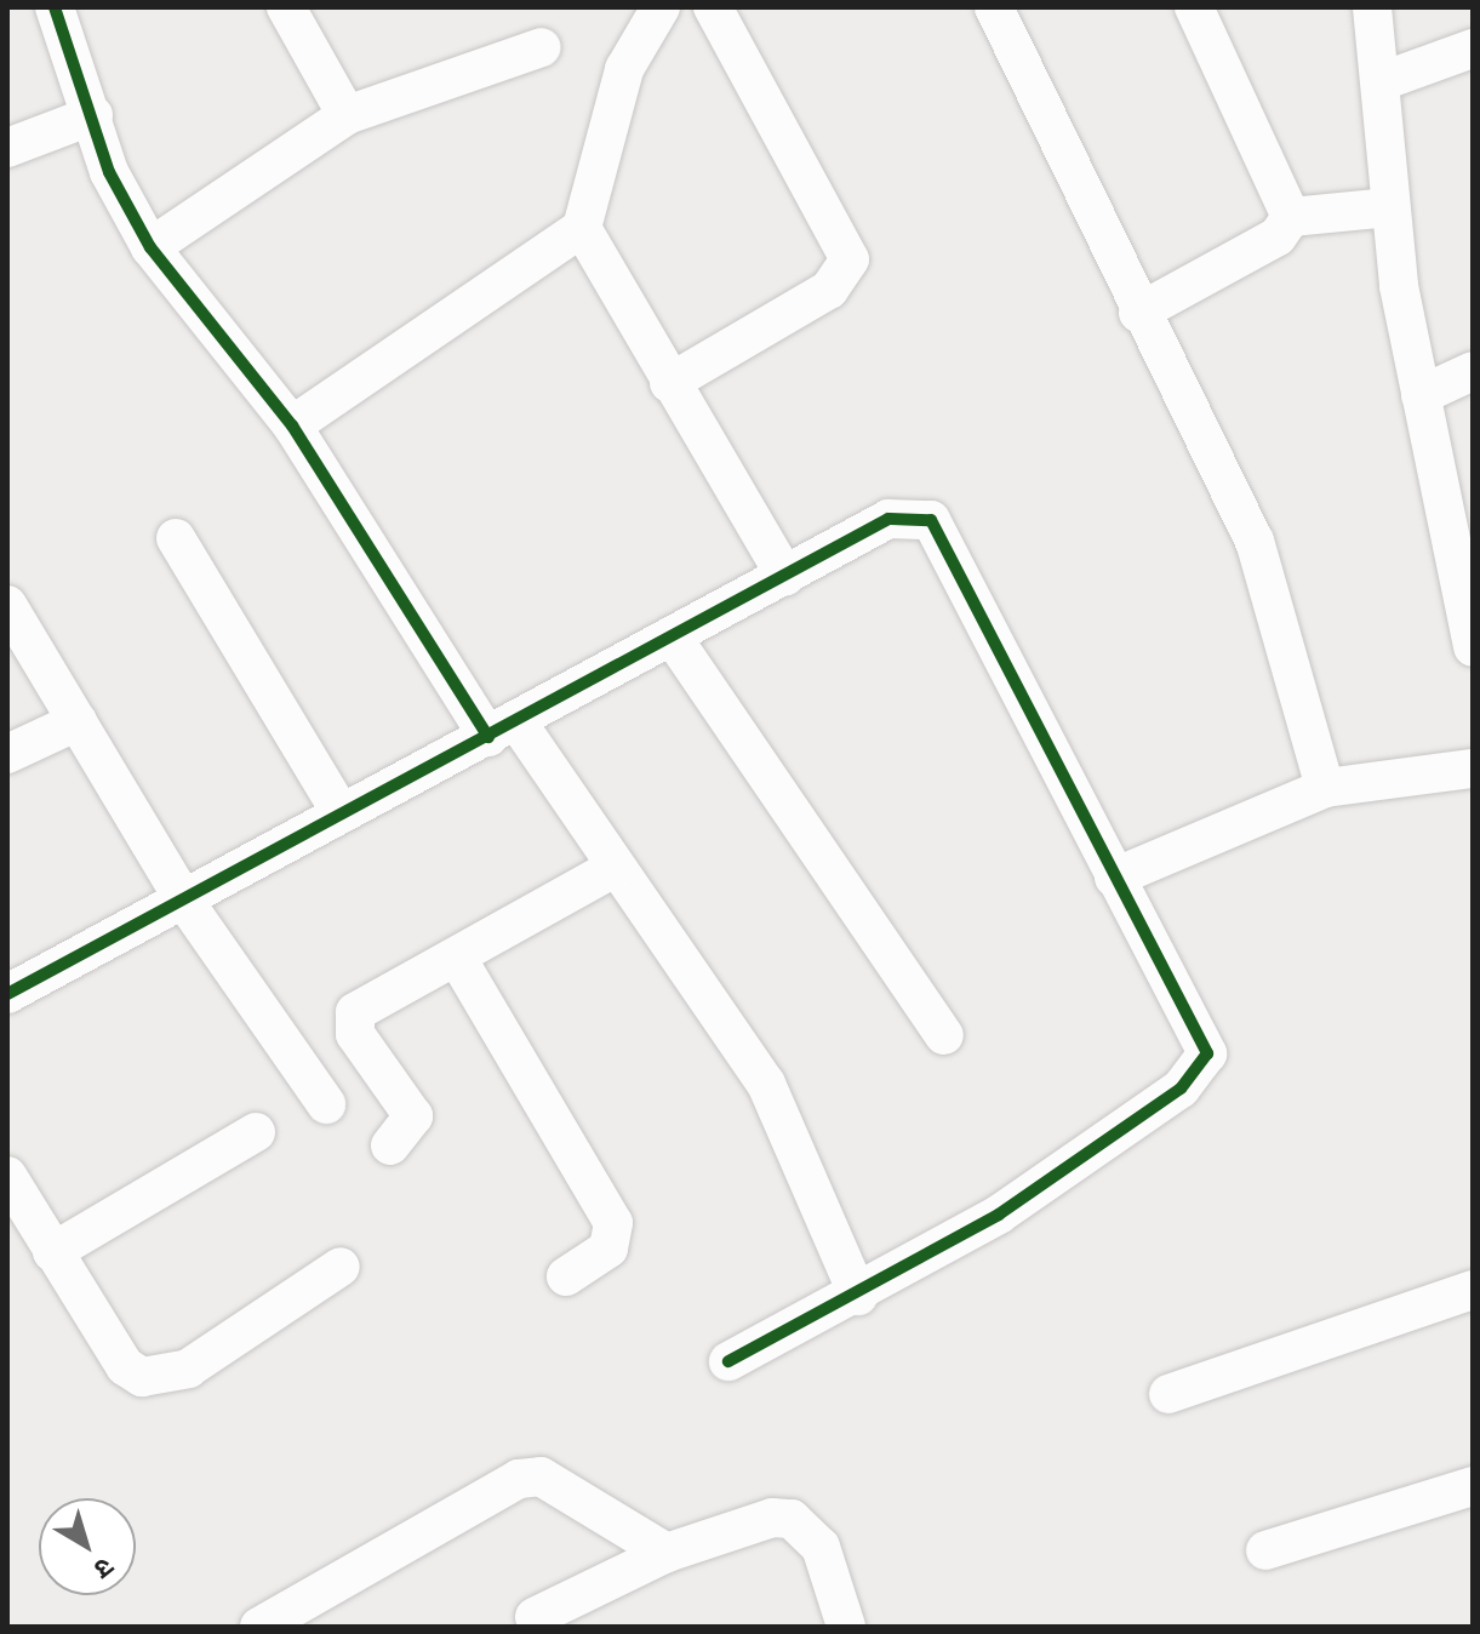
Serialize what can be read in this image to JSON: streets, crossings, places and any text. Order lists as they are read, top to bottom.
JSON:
{
  "north": "bottom right"
}
